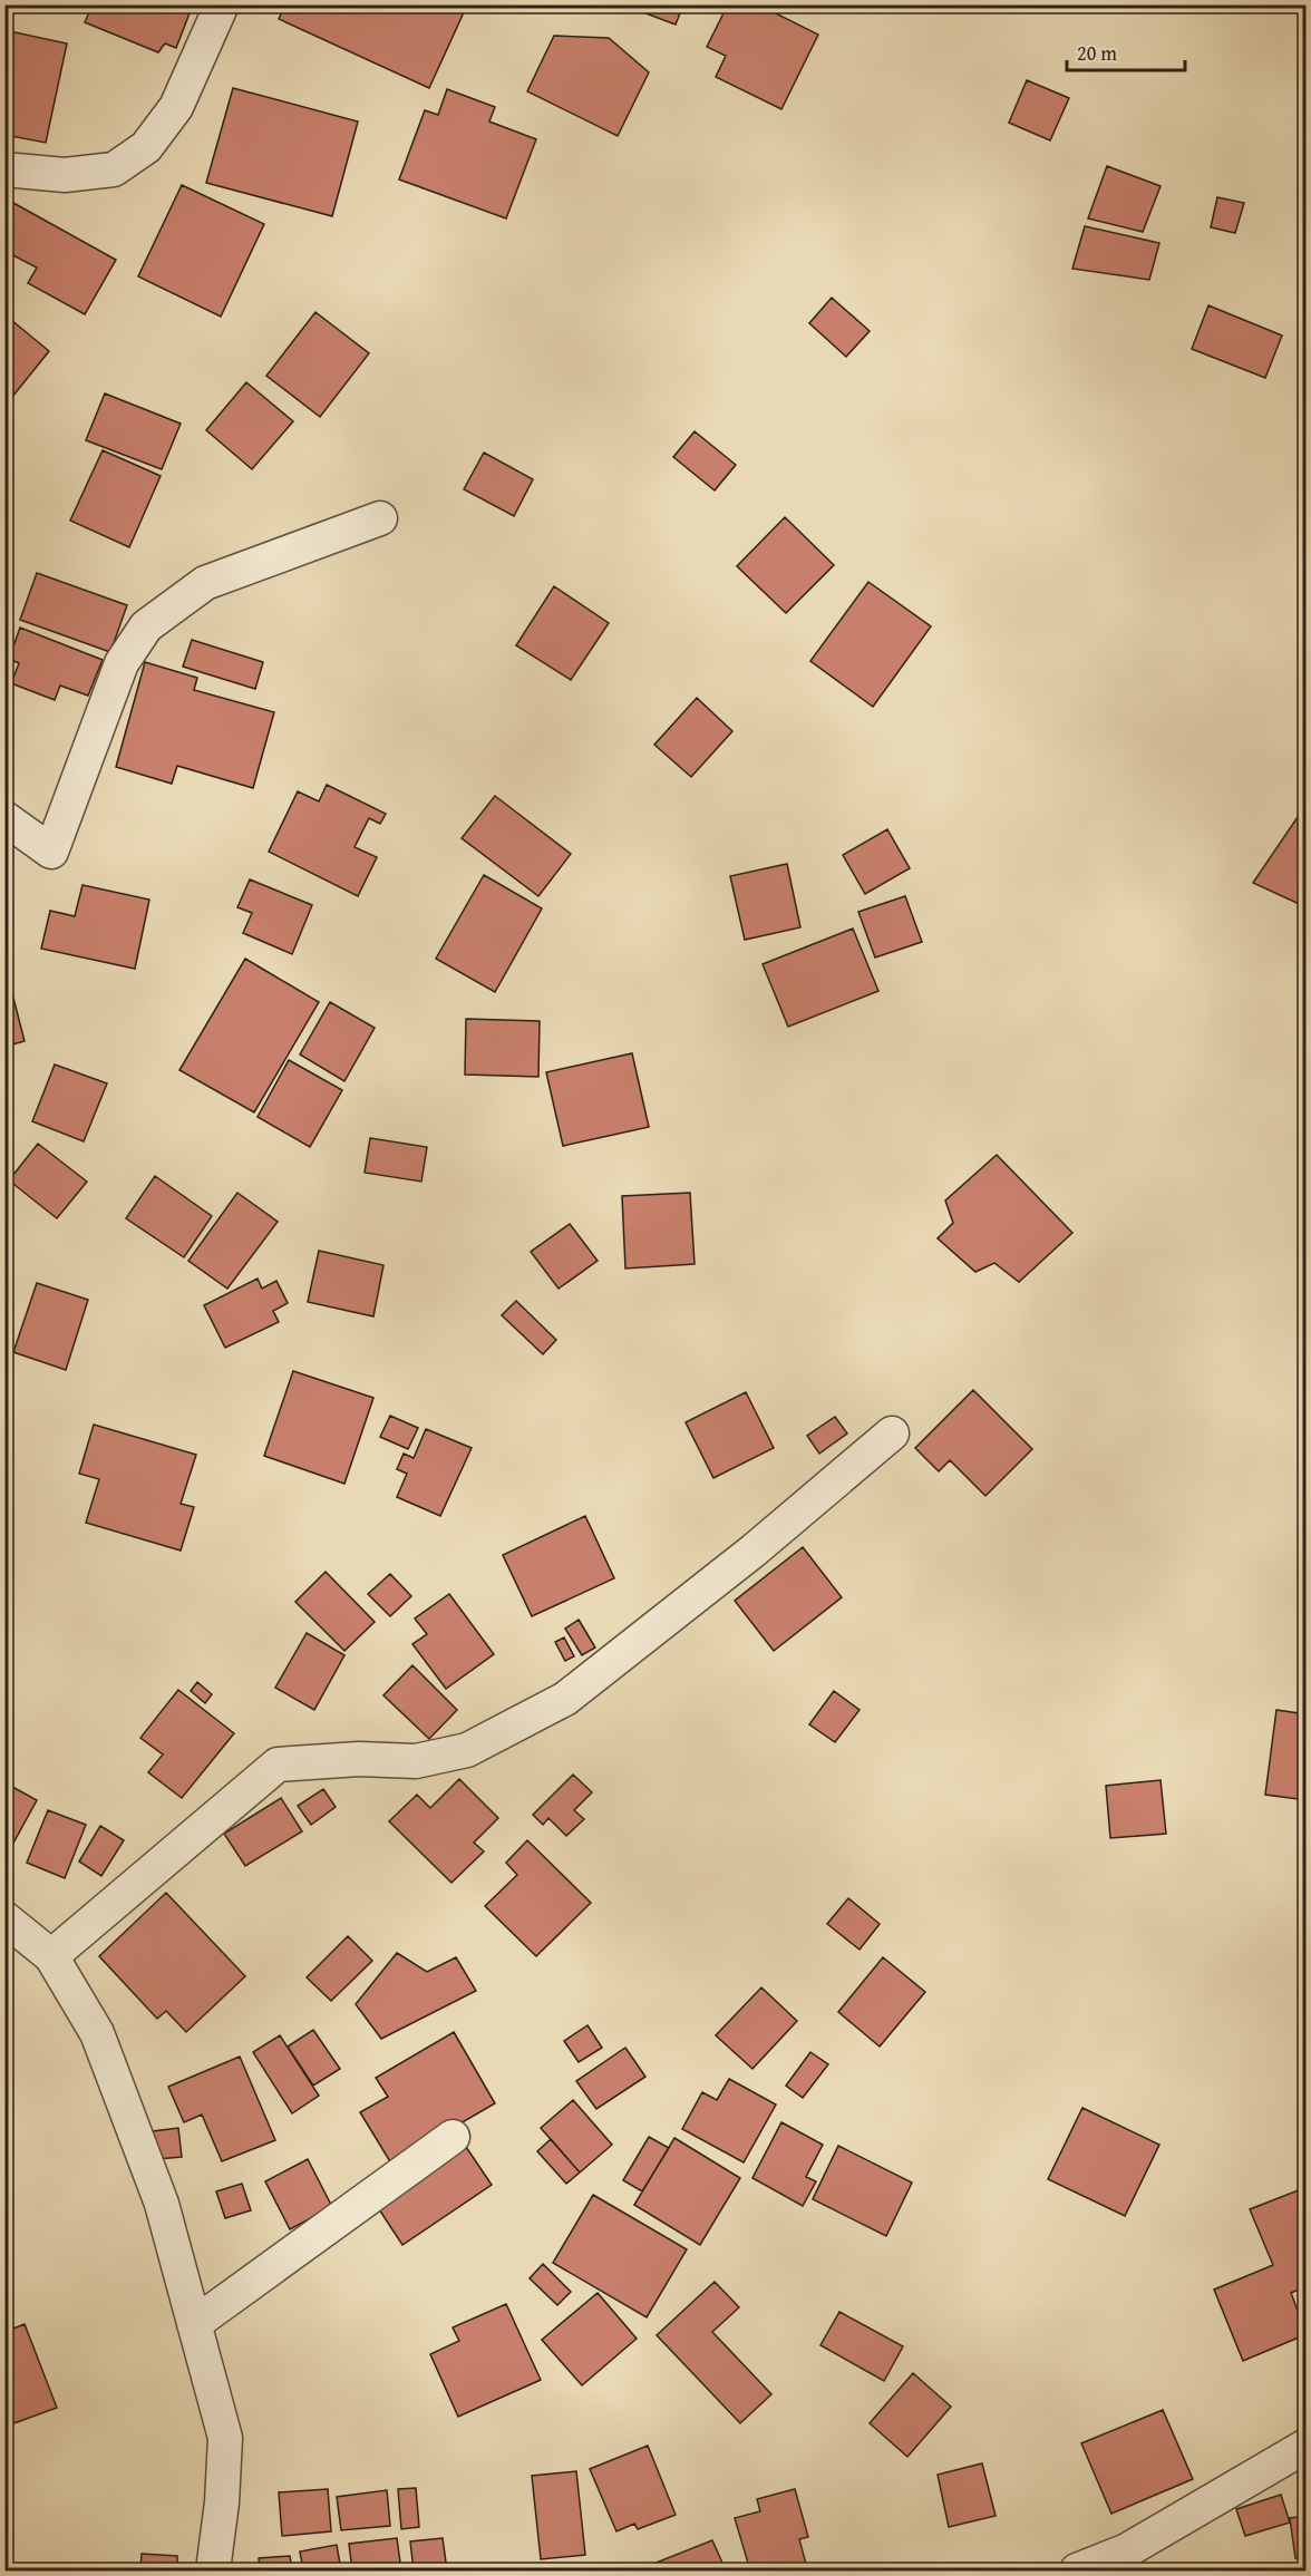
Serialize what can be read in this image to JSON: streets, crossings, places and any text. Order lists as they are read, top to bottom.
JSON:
{
  "scale_bar": "20 m"
}
